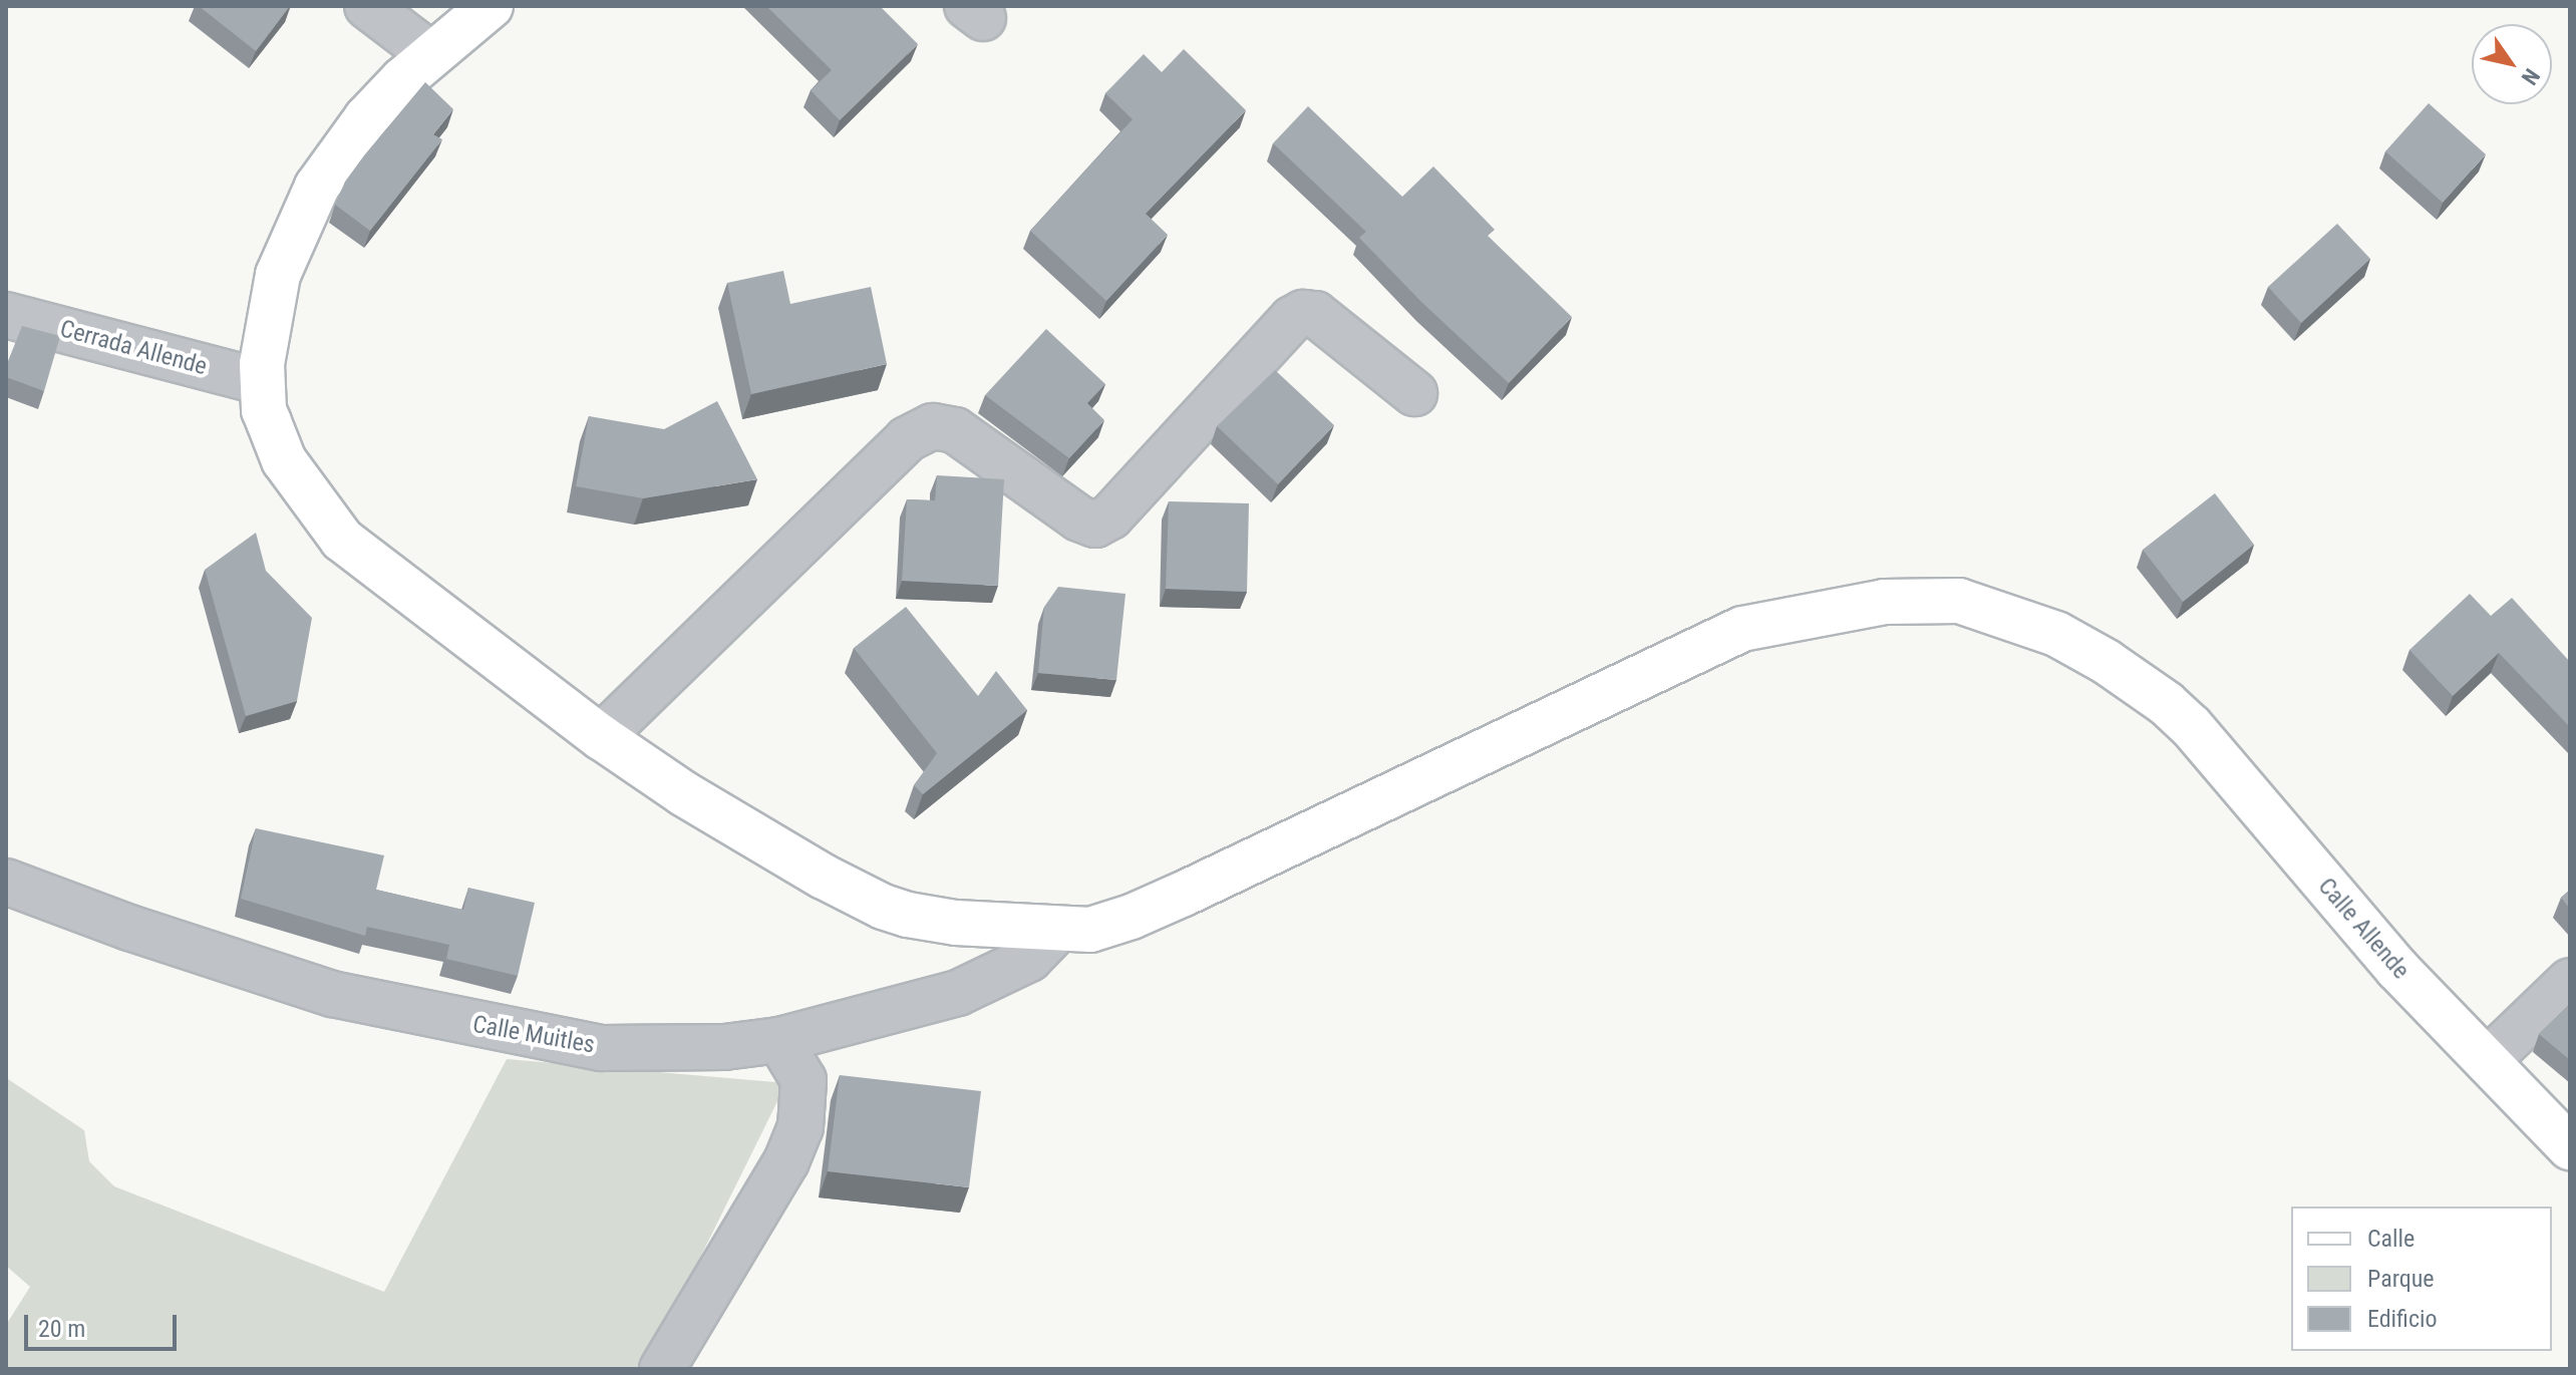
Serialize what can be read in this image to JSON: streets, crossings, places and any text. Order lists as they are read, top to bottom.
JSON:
{
  "streets": {
    "street": ["Cerrada Allende", "Calle Allende", "Calle Muitles"]
  },
  "crossings": [
    ["Cerrada Allende", "Calle Allende"],
    ["Calle Allende", "Calle Muitles"]
  ],
  "legend": ["Calle", "Parque", "Edificio"],
  "scale_bar": "20 m",
  "north": "bottom right"
}
